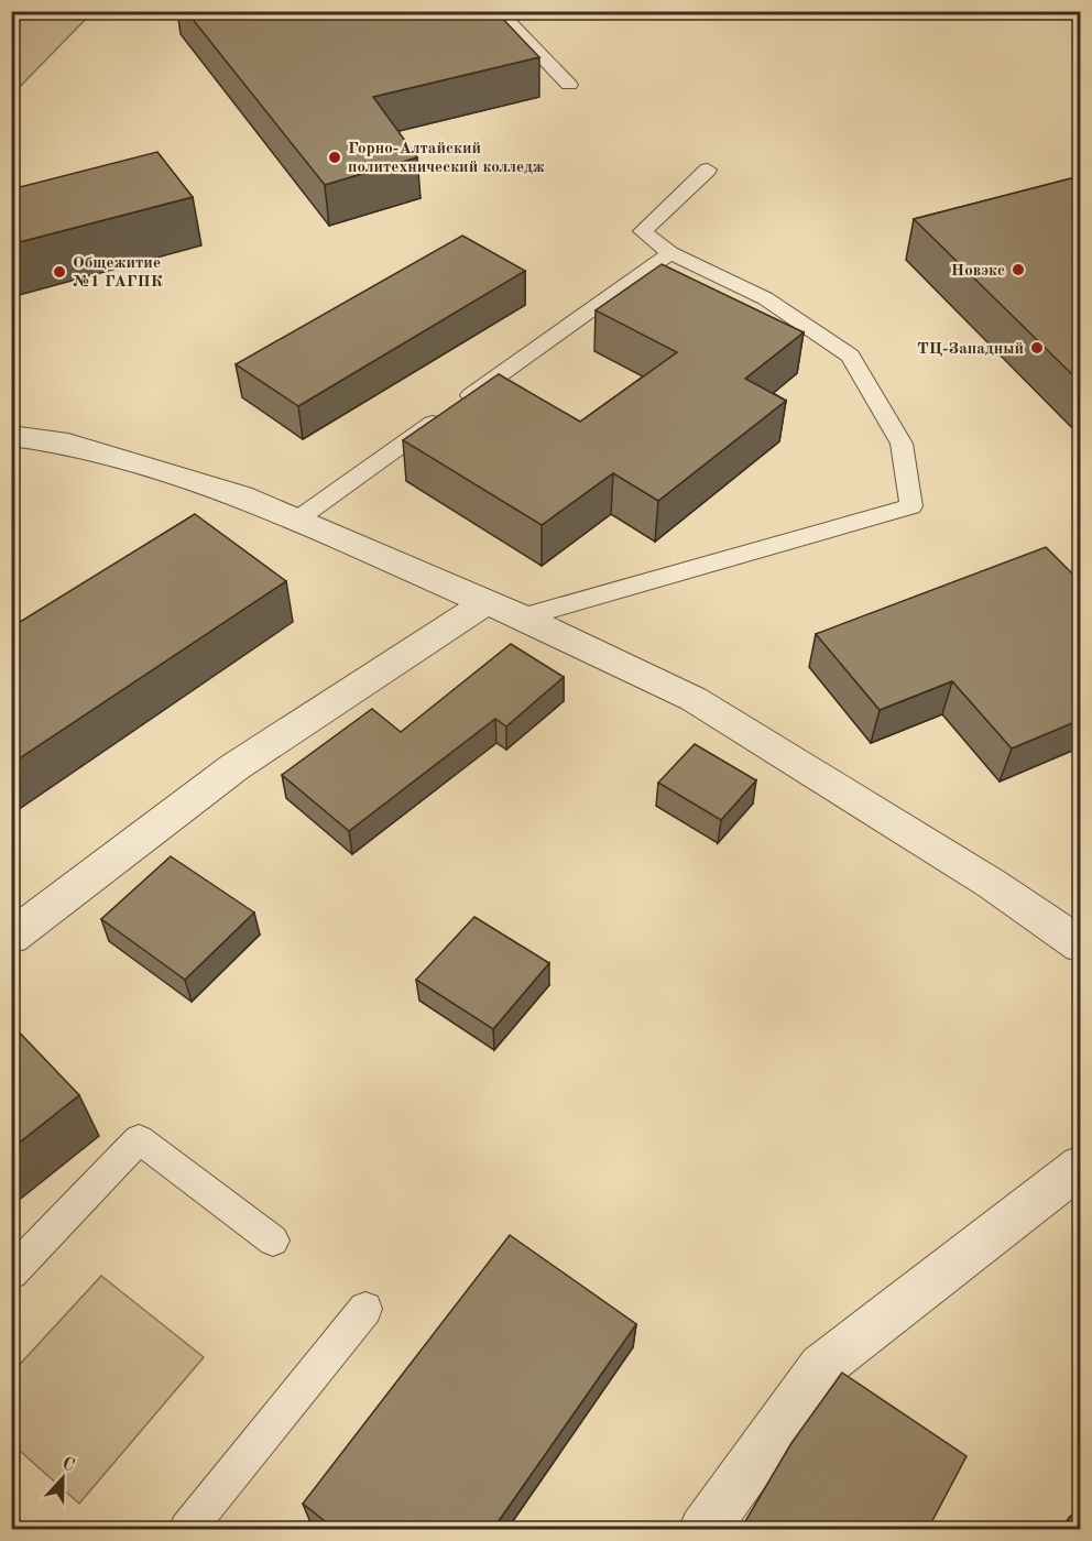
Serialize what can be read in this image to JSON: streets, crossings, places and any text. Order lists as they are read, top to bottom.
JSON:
{
  "places": [
    "Горно-Алтайский политехнический колледж",
    "Новэкс",
    "Общежитие №1 ГАГПК",
    "ТЦ-Западный"
  ],
  "north": "top"
}
